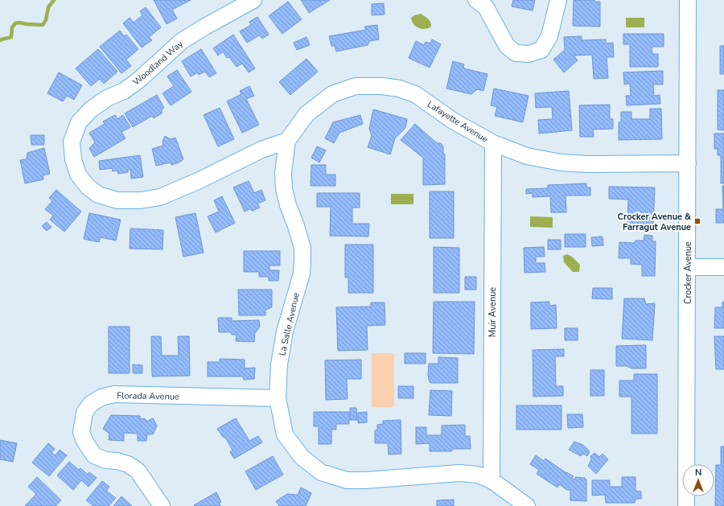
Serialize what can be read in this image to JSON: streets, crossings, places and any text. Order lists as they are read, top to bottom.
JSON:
{
  "streets": {
    "street": [
      "Woodland Way",
      "Lafayette Avenue",
      "Crocker Avenue",
      "Muir Avenue",
      "La Salle Avenue",
      "Florada Avenue"
    ]
  },
  "crossings": [
    ["Woodland Way", "Lafayette Avenue"],
    ["Woodland Way", "La Salle Avenue"],
    ["Lafayette Avenue", "Crocker Avenue"],
    ["Lafayette Avenue", "Muir Avenue"],
    ["Lafayette Avenue", "La Salle Avenue"],
    ["Muir Avenue", "La Salle Avenue"],
    ["La Salle Avenue", "Florada Avenue"]
  ],
  "places": {
    "transit": ["Crocker Avenue & Farragut Avenue"]
  },
  "north": "top"
}
